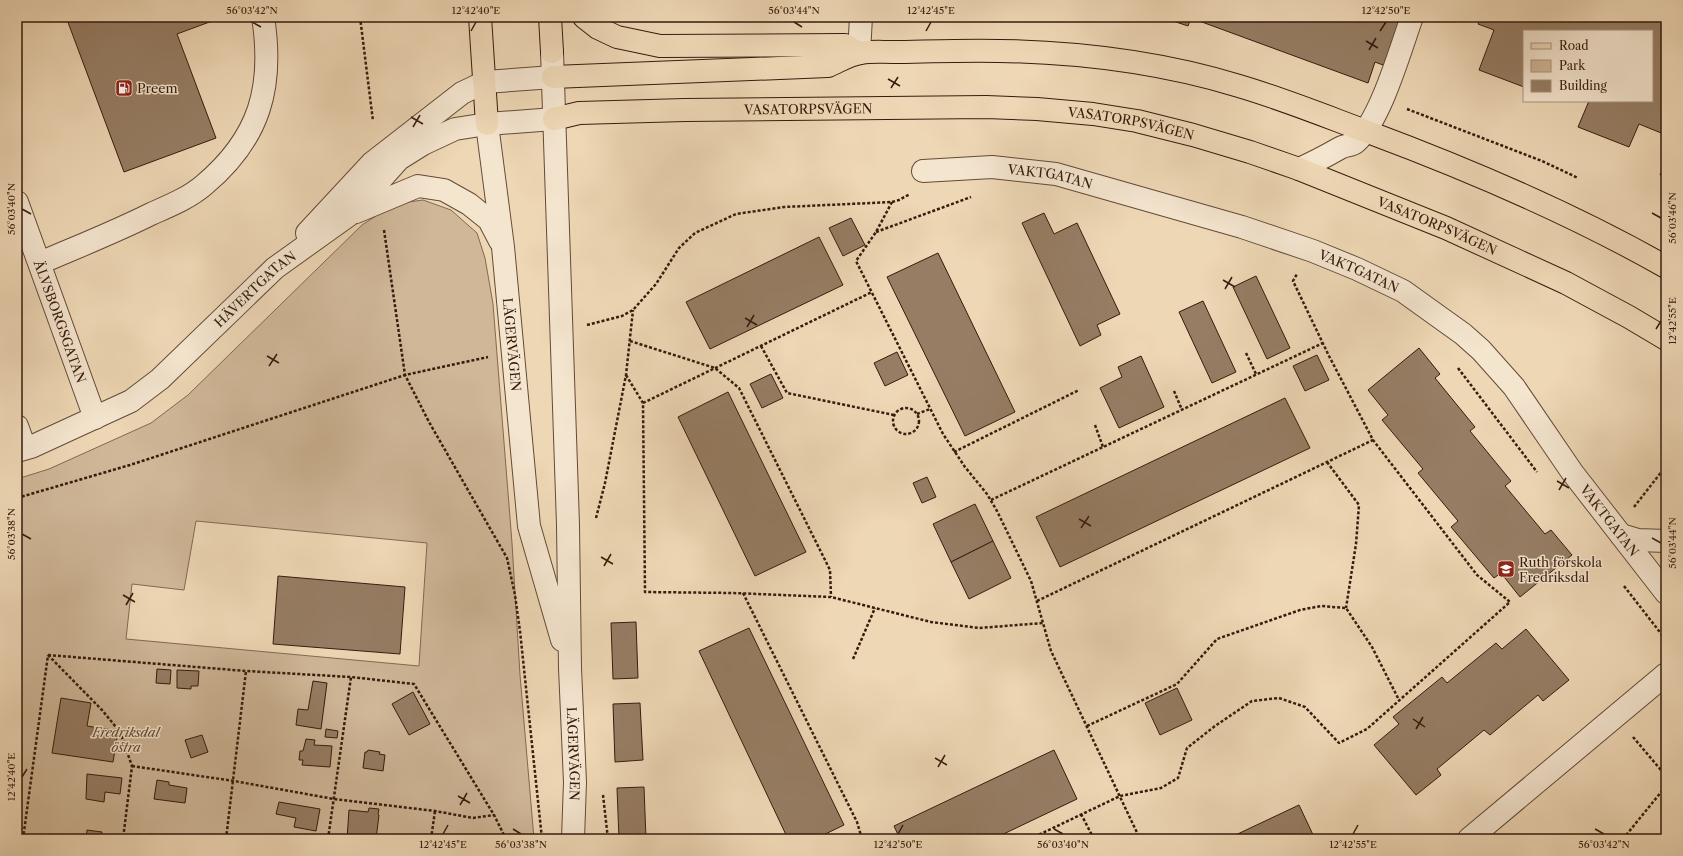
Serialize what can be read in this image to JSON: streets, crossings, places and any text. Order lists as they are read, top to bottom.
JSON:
{
  "streets": {
    "main road": ["VASATORPSVÄGEN", "LÄGERVÄGEN"],
    "street": ["VAKTGATAN", "HÄVERTGATAN", "ÄLVSBORGSGATAN"]
  },
  "crossings": [
    ["VASATORPSVÄGEN", "HÄVERTGATAN"],
    ["VASATORPSVÄGEN", "LÄGERVÄGEN"],
    ["HÄVERTGATAN", "ÄLVSBORGSGATAN"],
    ["HÄVERTGATAN", "LÄGERVÄGEN"]
  ],
  "parks": ["Fredriksdal östra"],
  "places": {
    "fuel station": ["Preem"],
    "school or university": ["Ruth förskola Fredriksdal"]
  },
  "legend": ["Road", "Park", "Building"],
  "coordinates": [
    "56°03'42\"N",
    "12°42'40\"E",
    "56°03'44\"N",
    "12°42'45\"E",
    "12°42'50\"E",
    "56°03'40\"N",
    "56°03'46\"N",
    "12°42'55\"E",
    "56°03'38\"N"
  ]
}
